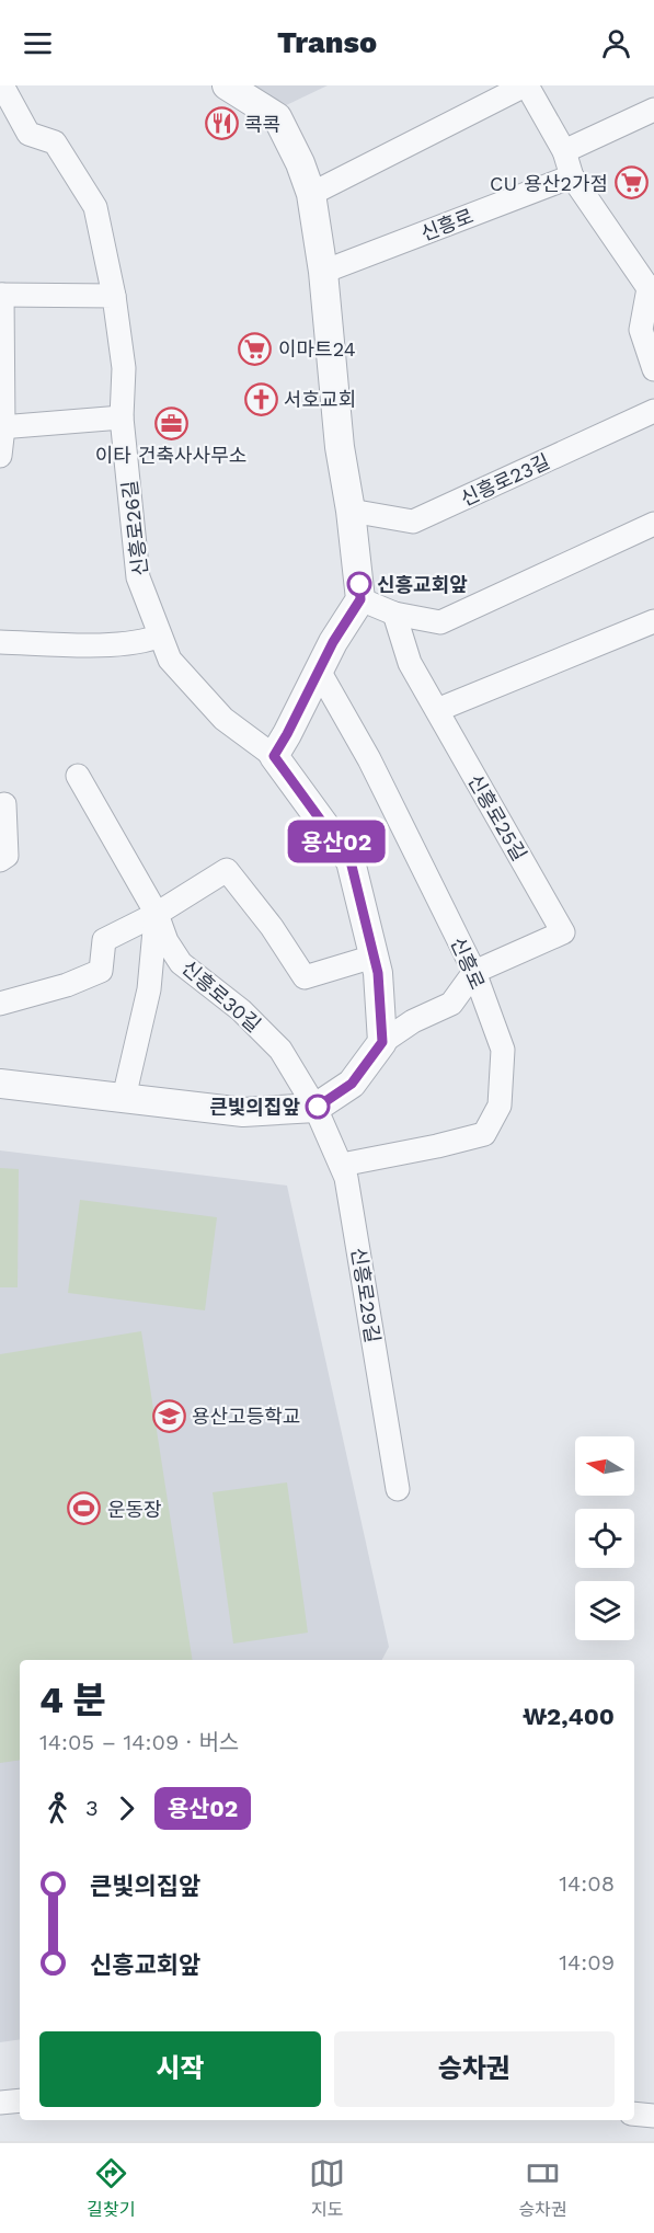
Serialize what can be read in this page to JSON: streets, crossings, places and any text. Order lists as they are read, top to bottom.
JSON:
{
  "streets": {
    "street": [
      "신흥로",
      "신흥로23길",
      "신흥로26길",
      "신흥로25길",
      "신흥로30길",
      "신흥로29길"
    ]
  },
  "crossings": [
    ["신흥로", "신흥로25길"],
    ["신흥로", "신흥로29길"],
    ["신흥로30길", "신흥로29길"]
  ],
  "places": {
    "restaurant": ["콕콕"],
    "supermarket": ["CU 용산2가점", "이마트24"],
    "church": ["서호교회"],
    "office": ["이타 건축사사무소"],
    "other": ["신흥교회앞", "큰빛의집앞"],
    "school or university": ["용산고등학교"],
    "sports": ["운동장"]
  },
  "lines": ["bus line 용산02"],
  "north": "left",
  "page": {
    "header": "Transo",
    "on_map": "용산02",
    "heading": ["4 분", "14:05 – 14:09 · 버스", "₩2,400"],
    "legs": ["3", "용산02"],
    "list": [
      {
        "name": "큰빛의집앞",
        "value": "14:08"
      },
      {
        "name": "신흥교회앞",
        "value": "14:09"
      }
    ],
    "buttons": ["시작", "승차권"],
    "tabs": ["길찾기", "지도", "승차권"]
  }
}
